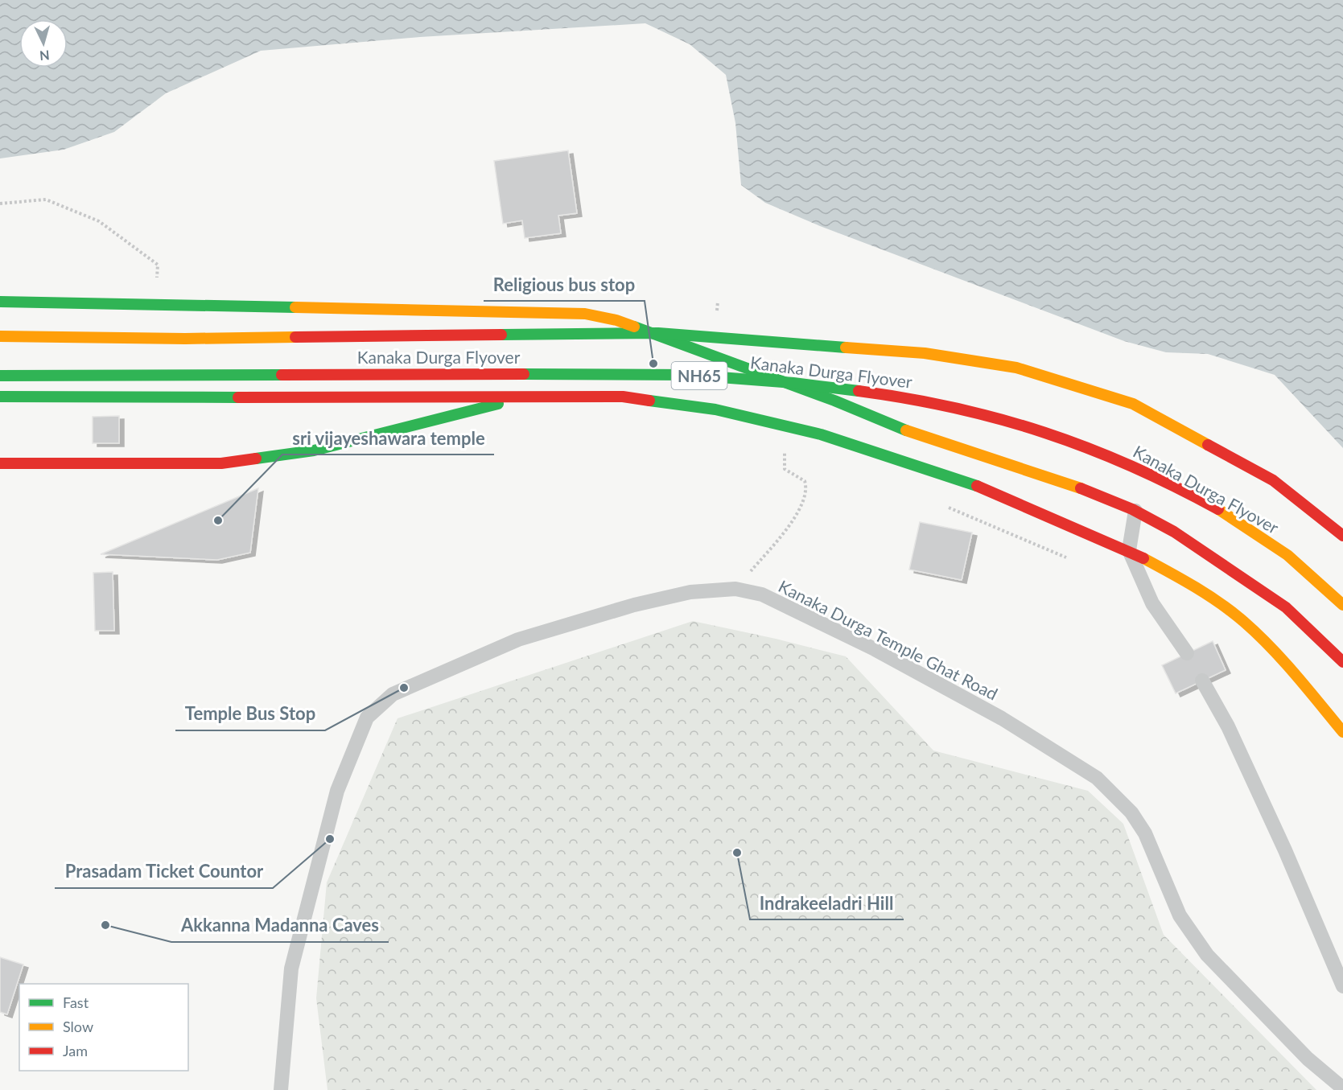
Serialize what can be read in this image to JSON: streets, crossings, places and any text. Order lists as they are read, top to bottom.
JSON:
{
  "streets": {
    "main road": ["Kanaka Durga Flyover", "NH65"],
    "lane": ["Kanaka Durga Temple Ghat Road"]
  },
  "places": [
    "Religious bus stop",
    "sri vijayeshawara temple",
    "Temple Bus Stop",
    "Prasadam Ticket Countor",
    "Indrakeeladri Hill",
    "Akkanna Madanna Caves"
  ],
  "legend": ["Fast", "Slow", "Jam"],
  "north": "bottom"
}
